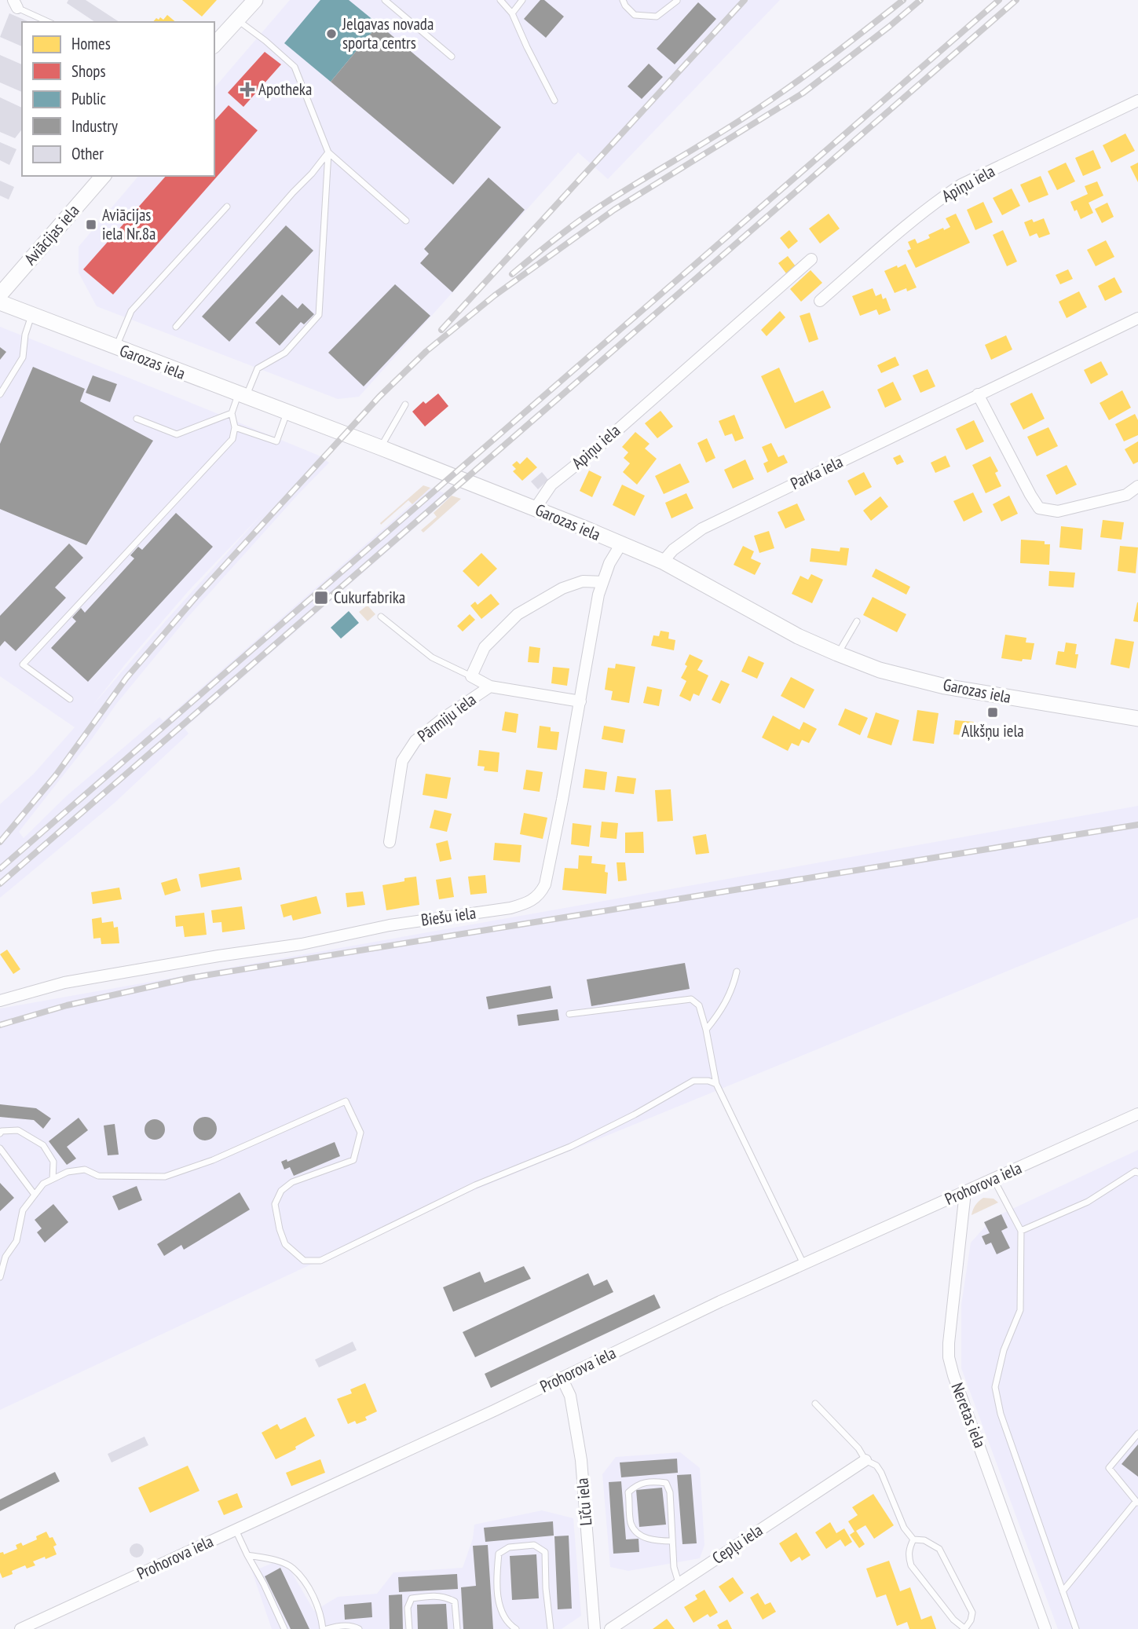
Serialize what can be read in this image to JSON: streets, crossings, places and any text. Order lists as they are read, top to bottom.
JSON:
{
  "streets": {
    "main road": ["Aviācijas iela", "Garozas iela"],
    "street": [
      "Apiņu iela",
      "Parka iela",
      "Pārmiju iela",
      "Biešu iela",
      "Prohorova iela",
      "Neretas iela",
      "Līču iela",
      "Cepļu iela"
    ]
  },
  "crossings": [
    ["Apiņu iela", "Garozas iela"],
    ["Garozas iela", "Parka iela"],
    ["Garozas iela", "Biešu iela"],
    ["Pārmiju iela", "Biešu iela"],
    ["Prohorova iela", "Neretas iela"],
    ["Prohorova iela", "Līču iela"]
  ],
  "places": {
    "other": ["Jelgavas novada sporta centrs"],
    "health": ["Apotheka"],
    "transit": ["Aviācijas iela Nr.8a", "Cukurfabrika", "Alkšņu iela"]
  },
  "legend": [
    "Homes",
    "Shops",
    "Public",
    "Industry",
    "Other"
  ]
}
